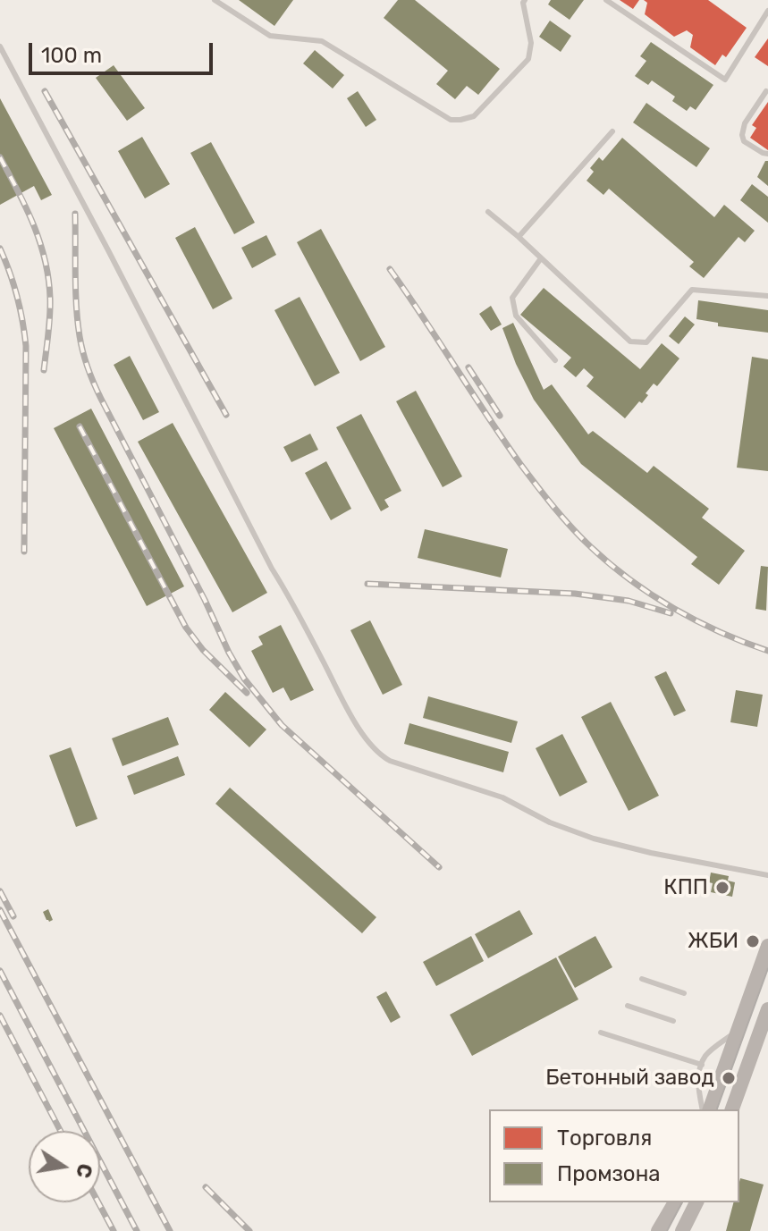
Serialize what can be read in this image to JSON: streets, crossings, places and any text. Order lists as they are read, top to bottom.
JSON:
{
  "places": ["КПП", "ЖБИ", "Бетонный завод"],
  "legend": ["Торговля", "Промзона"],
  "scale_bar": "100 m",
  "north": "right"
}
